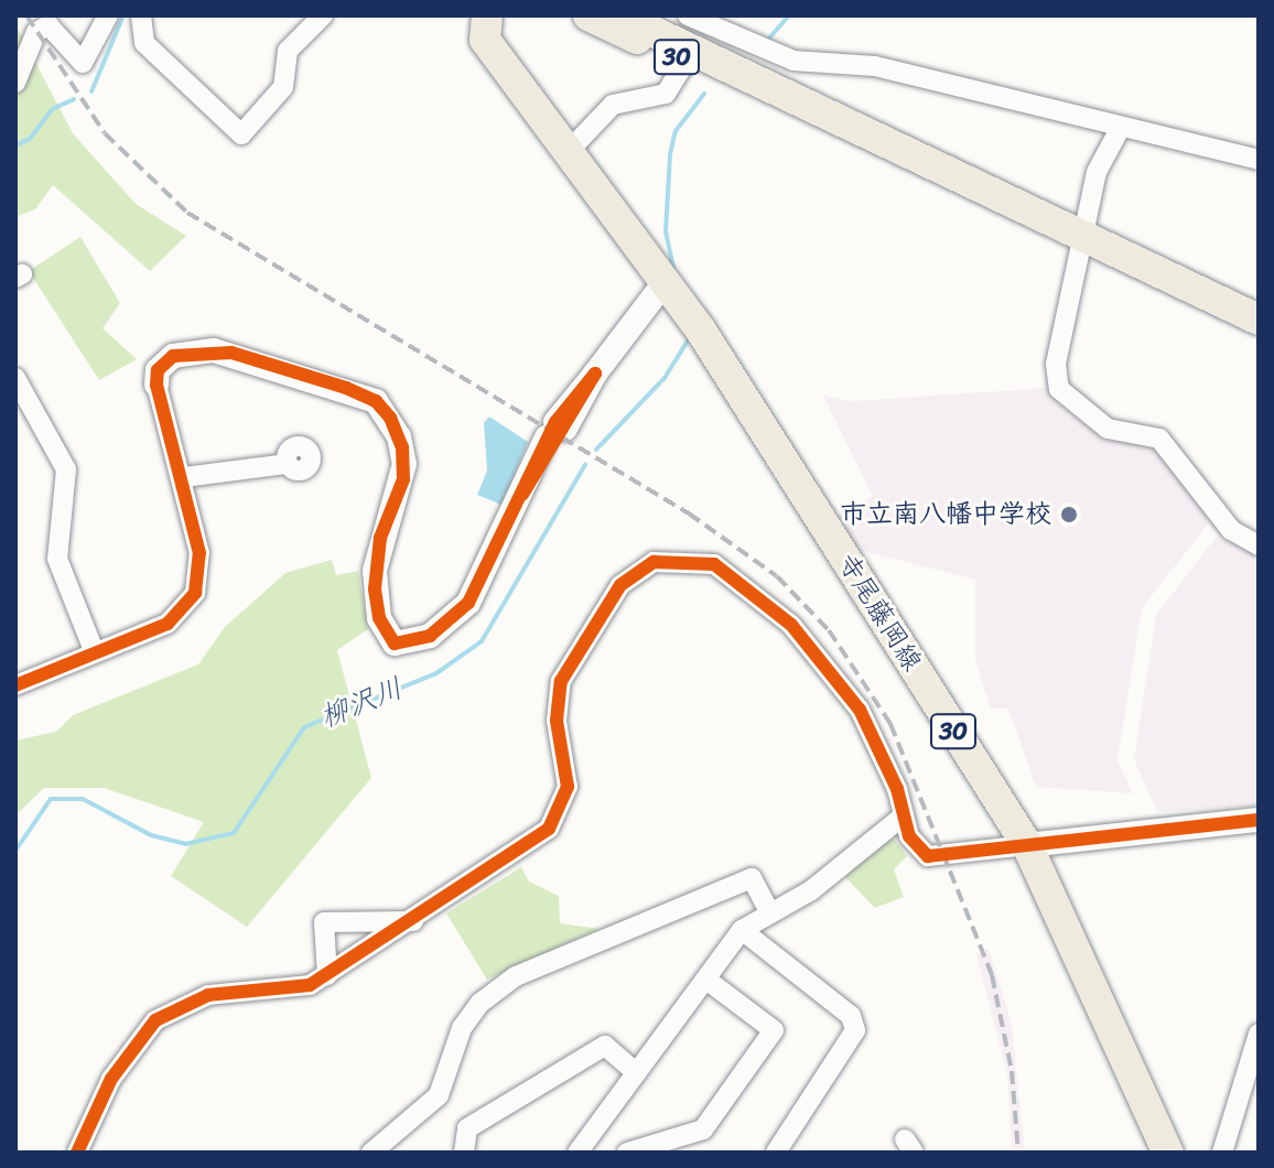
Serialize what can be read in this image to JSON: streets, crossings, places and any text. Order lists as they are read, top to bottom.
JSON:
{
  "streets": {
    "main road": ["30", "寺尾藤岡線"]
  },
  "water": ["柳沢川"],
  "places": ["市立南八幡中学校"]
}
